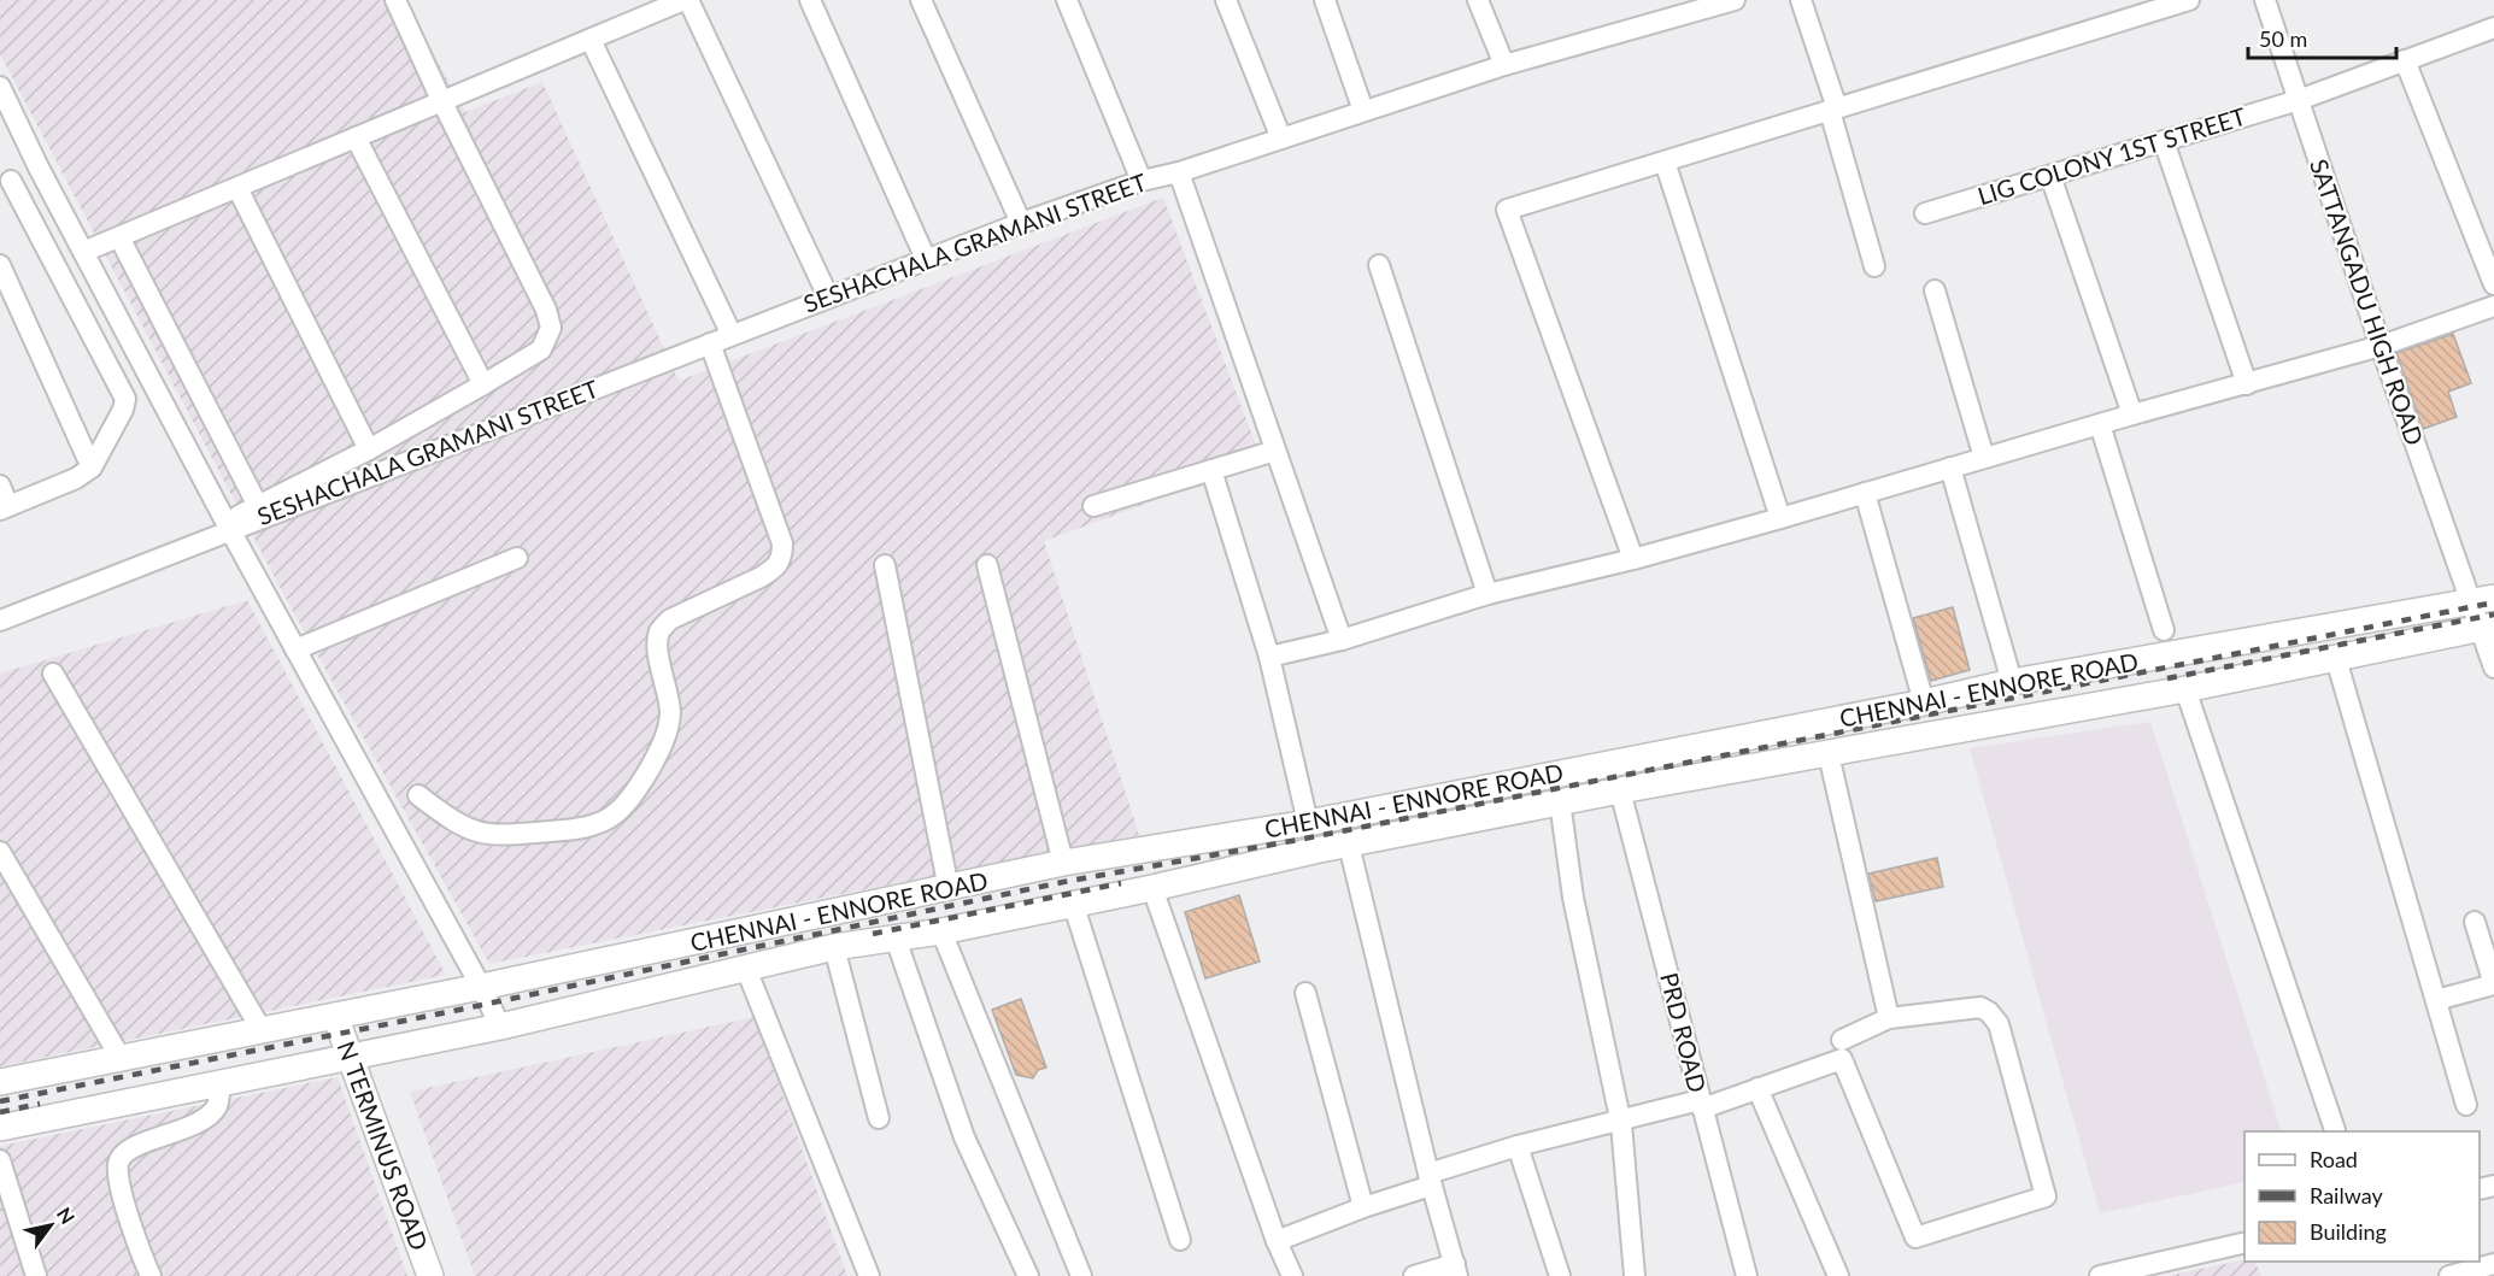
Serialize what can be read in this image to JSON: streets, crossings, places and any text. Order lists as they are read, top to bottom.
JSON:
{
  "streets": {
    "main road": ["CHENNAI - ENNORE ROAD", "N TERMINUS ROAD"],
    "street": [
      "LIG COLONY 1ST STREET",
      "SESHACHALA GRAMANI STREET",
      "SATTANGADU HIGH ROAD",
      "PRD ROAD"
    ]
  },
  "crossings": [
    ["LIG COLONY 1ST STREET", "SATTANGADU HIGH ROAD"],
    ["SATTANGADU HIGH ROAD", "CHENNAI - ENNORE ROAD"],
    ["CHENNAI - ENNORE ROAD", "PRD ROAD"],
    ["CHENNAI - ENNORE ROAD", "N TERMINUS ROAD"]
  ],
  "legend": ["Road", "Railway", "Building"],
  "scale_bar": "50 m",
  "north": "top right"
}
